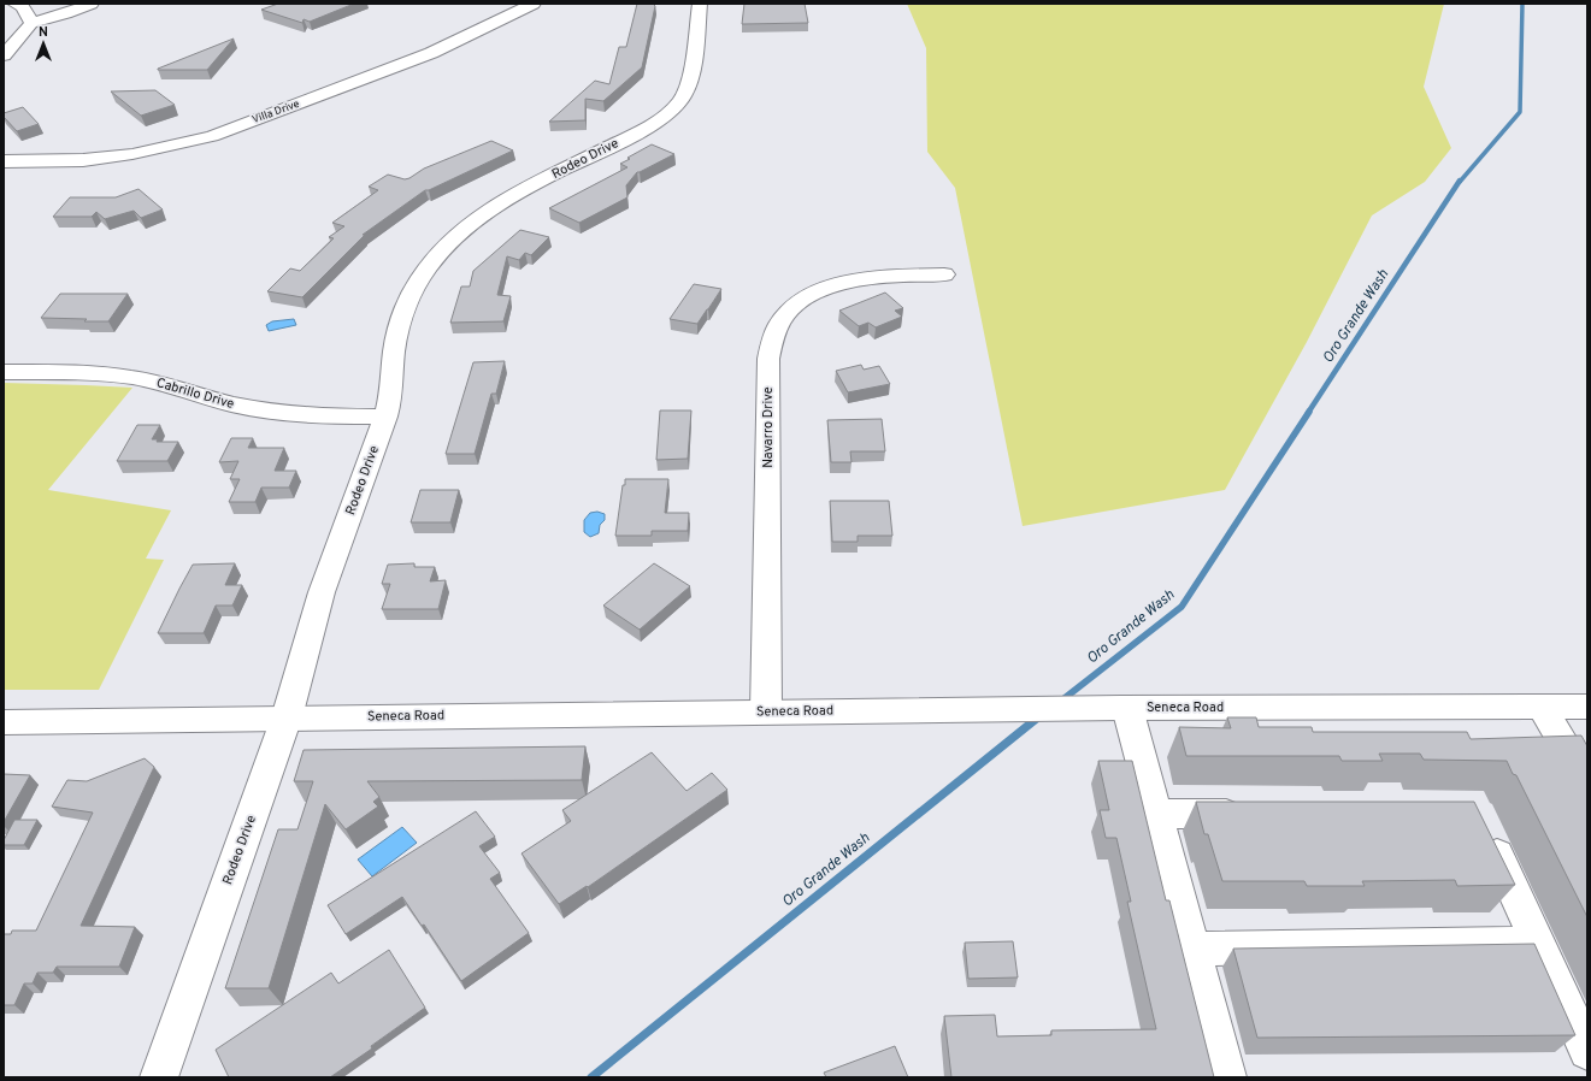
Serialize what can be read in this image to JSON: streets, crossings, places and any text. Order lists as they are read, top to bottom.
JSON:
{
  "streets": {
    "street": [
      "Villa Drive",
      "Rodeo Drive",
      "Cabrillo Drive",
      "Navarro Drive",
      "Seneca Road"
    ]
  },
  "crossings": [
    ["Rodeo Drive", "Cabrillo Drive"],
    ["Rodeo Drive", "Seneca Road"],
    ["Navarro Drive", "Seneca Road"]
  ],
  "water": ["Oro Grande Wash"],
  "north": "top"
}
